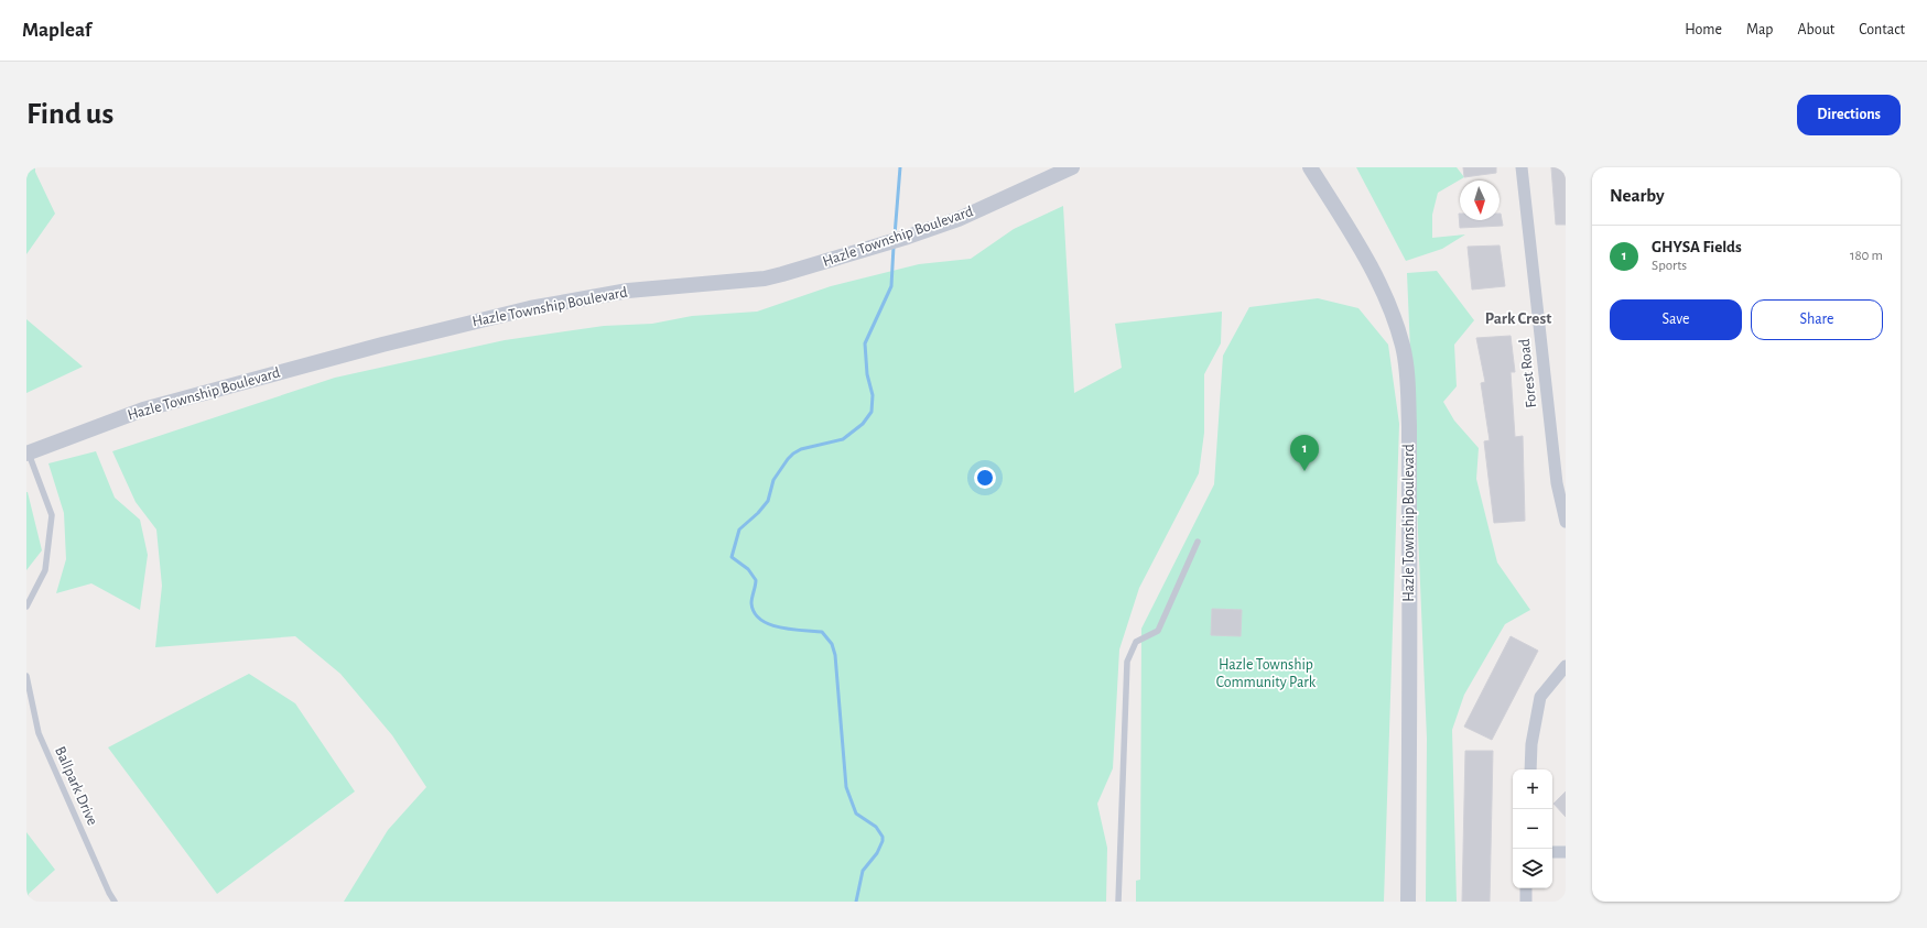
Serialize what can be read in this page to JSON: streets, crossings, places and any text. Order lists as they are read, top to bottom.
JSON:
{
  "streets": {
    "street": ["Hazle Township Boulevard", "Forest Road"],
    "lane": ["Ballpark Drive"]
  },
  "districts": ["Park Crest"],
  "parks": ["Hazle Township Community Park"],
  "north": "bottom",
  "page": {
    "header": "Mapleaf",
    "nav": [
      "Home",
      "Map",
      "About",
      "Contact"
    ],
    "buttons": [
      "Directions",
      ["Save", "Share"]
    ],
    "title": "Find us",
    "heading": "Nearby",
    "list": [
      {
        "mark": "1",
        "name": "GHYSA Fields",
        "note": "Sports",
        "value": "180 m"
      }
    ],
    "pins": "1",
    "map_buttons": ["+", "−"]
  }
}
